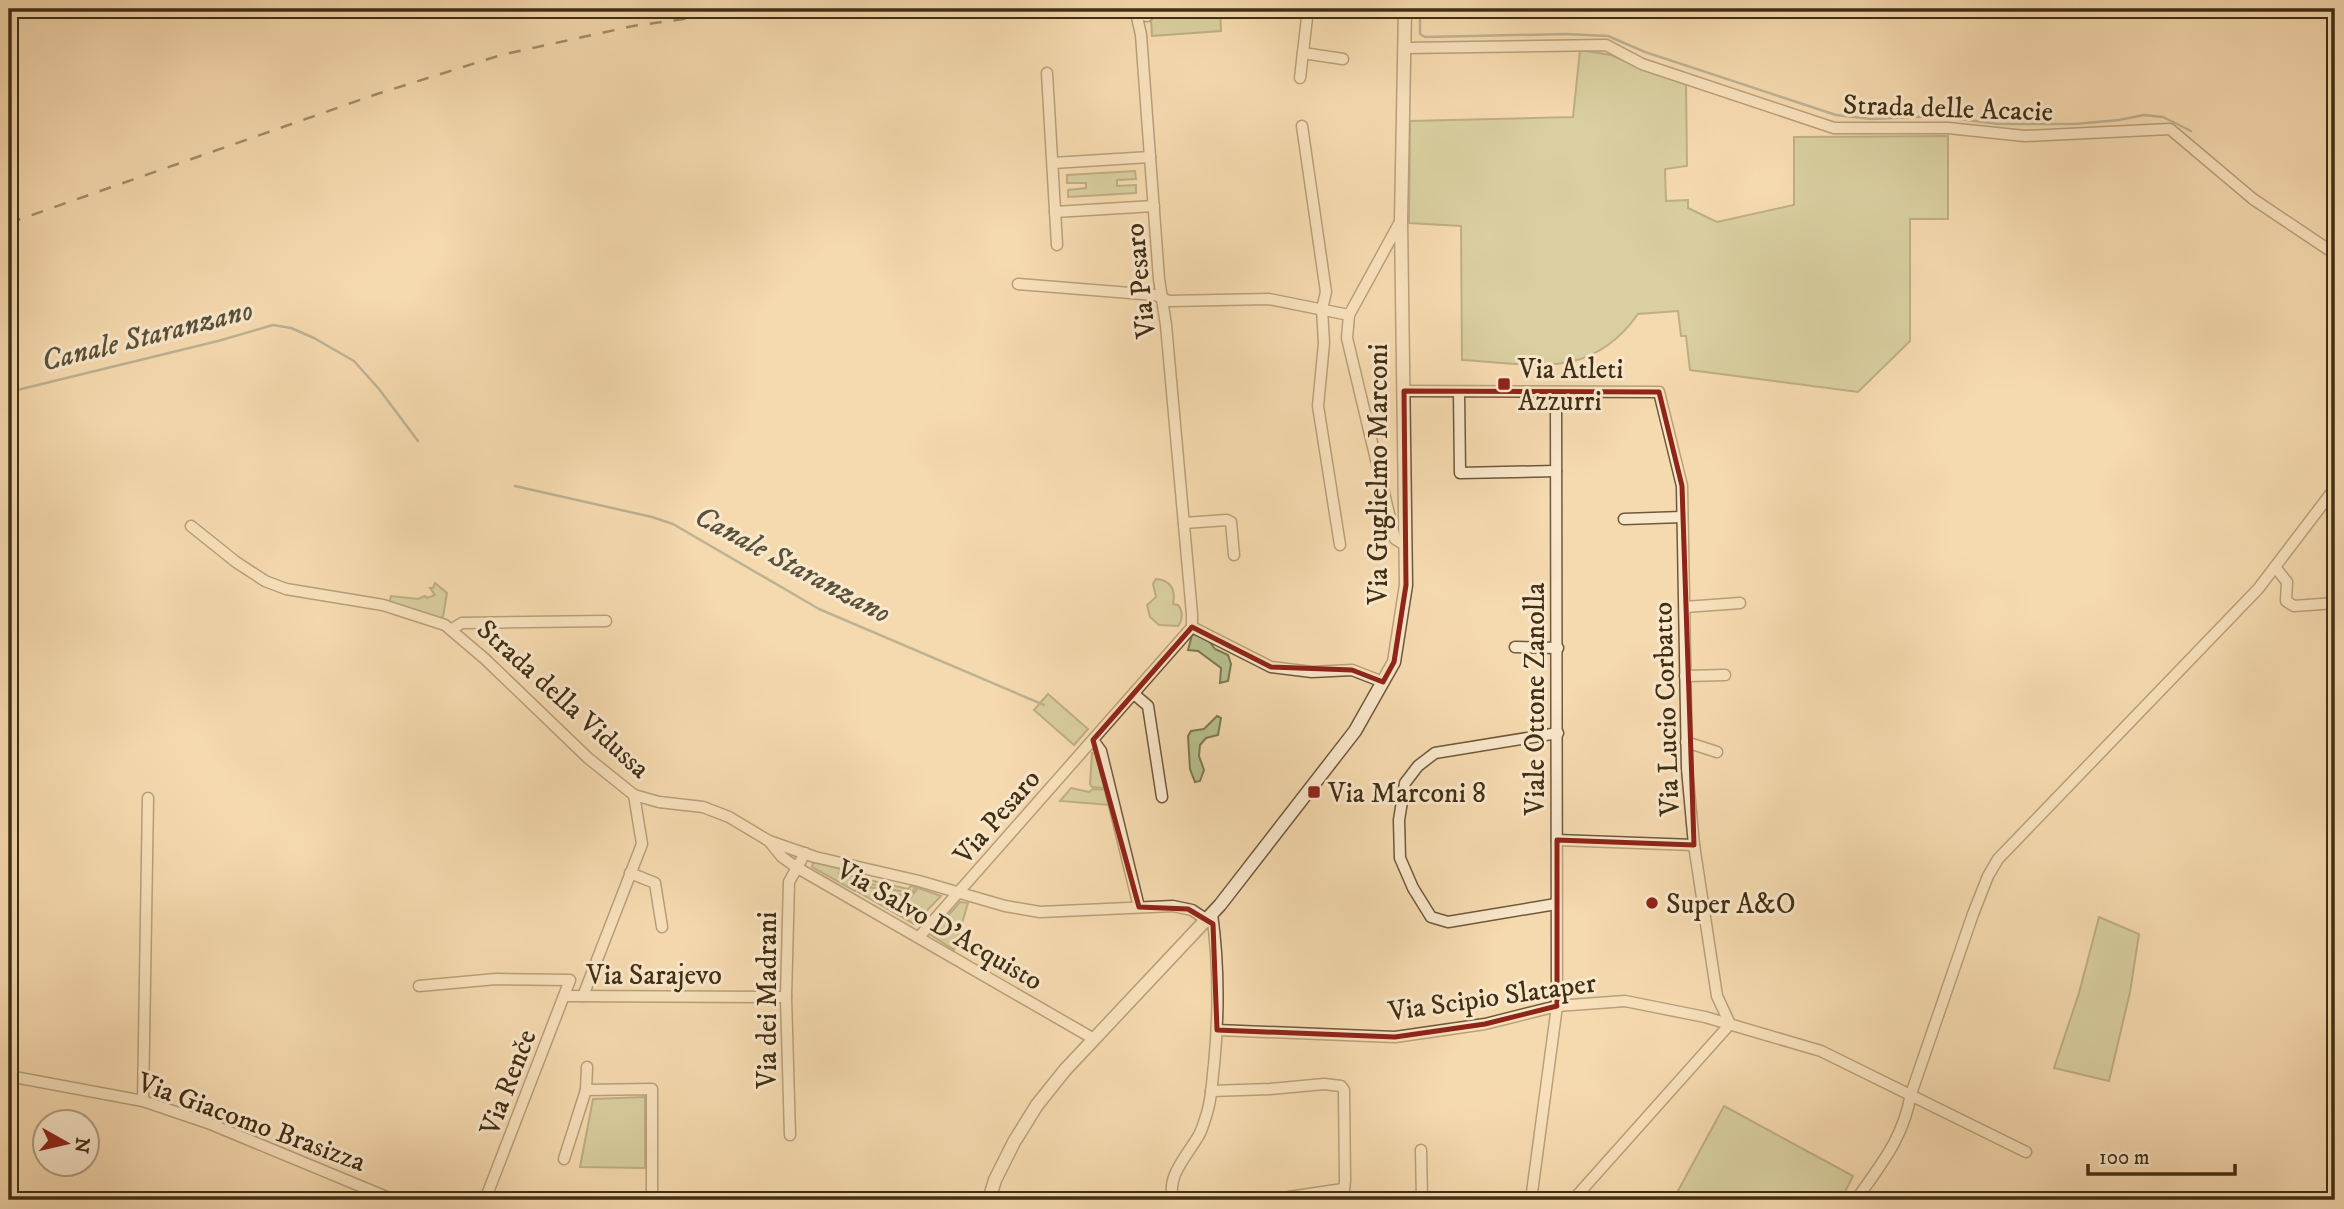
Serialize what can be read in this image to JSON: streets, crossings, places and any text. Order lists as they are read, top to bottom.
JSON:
{
  "streets": {
    "street": [
      "Strada delle Acacie",
      "Via Pesaro",
      "Via Guglielmo Marconi",
      "Strada della Vidussa",
      "Viale Ottone Zanolla",
      "Via Lucio Corbatto",
      "Via Salvo D'Acquisto",
      "Via Sarajevo",
      "Via Scipio Slataper",
      "Via dei Madrani",
      "Via Renče",
      "Via Giacomo Brasizza"
    ]
  },
  "crossings": [
    ["Strada delle Acacie", "Via Guglielmo Marconi"],
    ["Via Pesaro", "Strada della Vidussa"],
    ["Via Pesaro", "Via Salvo D'Acquisto"],
    ["Via Guglielmo Marconi", "Strada della Vidussa"],
    ["Via Guglielmo Marconi", "Via Salvo D'Acquisto"],
    ["Strada della Vidussa", "Via Salvo D'Acquisto"],
    ["Viale Ottone Zanolla", "Via Lucio Corbatto"],
    ["Viale Ottone Zanolla", "Via Scipio Slataper"],
    ["Via Lucio Corbatto", "Via Scipio Slataper"],
    ["Via Salvo D'Acquisto", "Via dei Madrani"],
    ["Via Sarajevo", "Via dei Madrani"],
    ["Via Sarajevo", "Via Renče"]
  ],
  "water": ["Canale Staranzano"],
  "places": {
    "transit": ["Via Atleti Azzurri", "Via Marconi 8"],
    "other": ["Super A&O"]
  },
  "scale_bar": "100 m",
  "north": "right"
}
